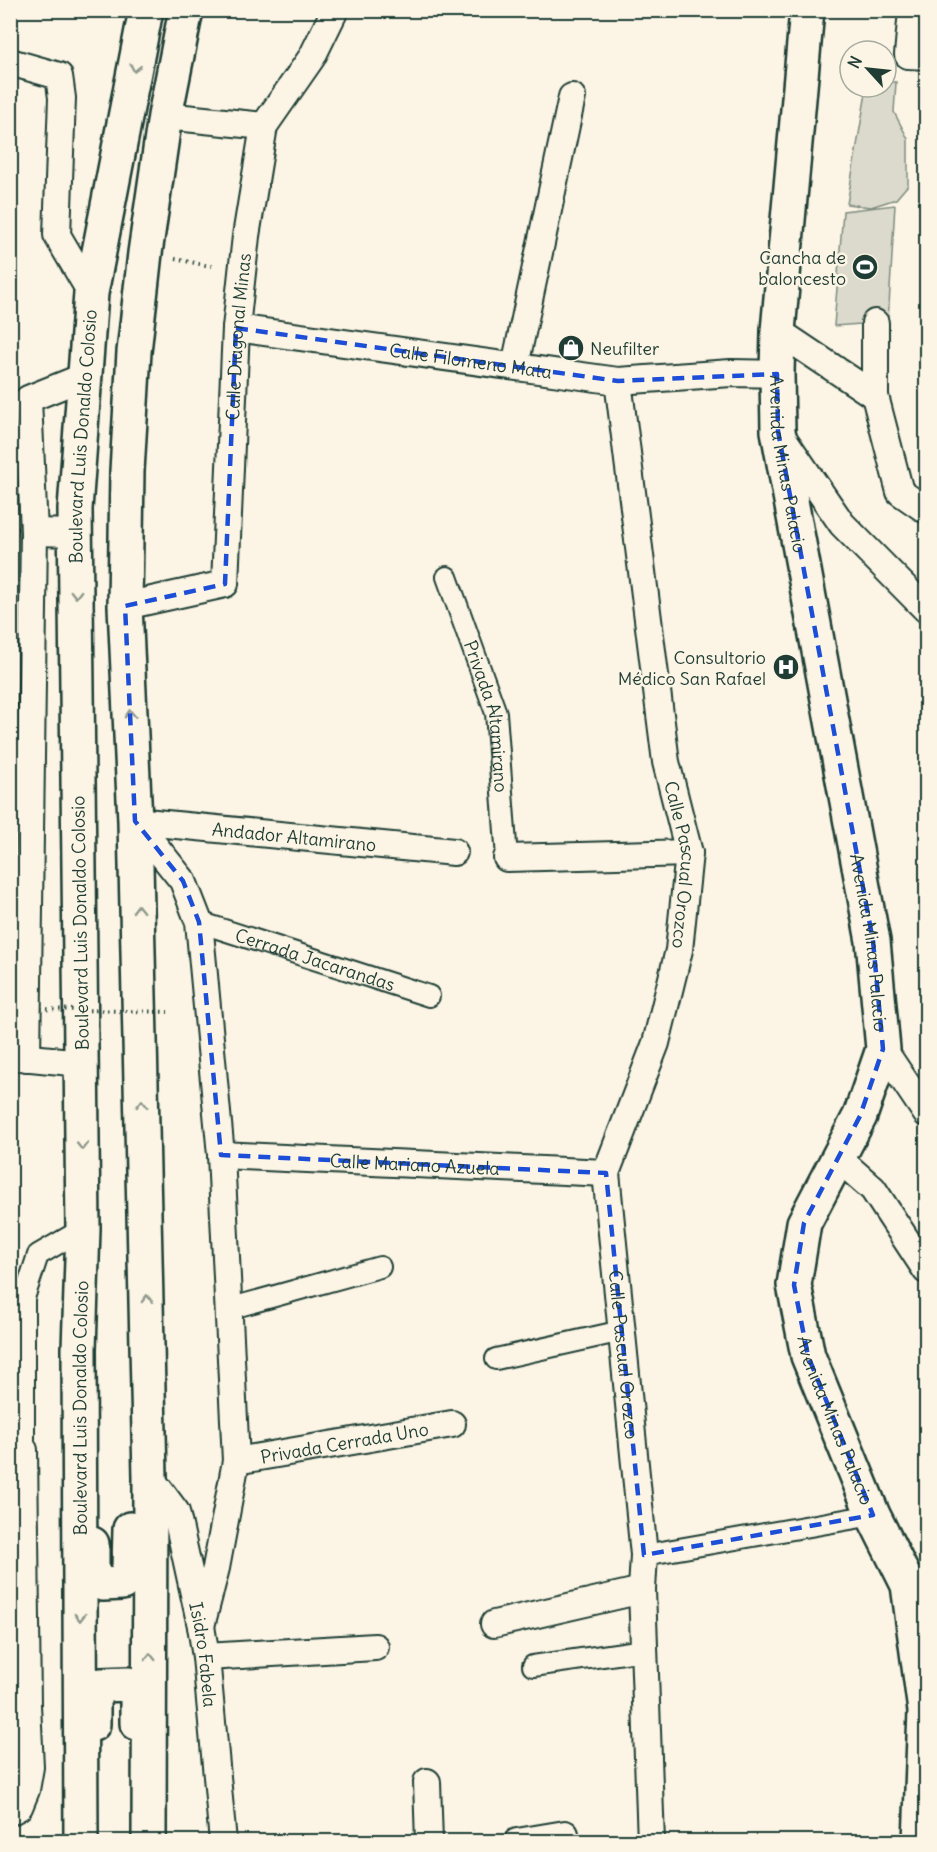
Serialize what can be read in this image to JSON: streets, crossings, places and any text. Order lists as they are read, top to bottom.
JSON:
{
  "streets": {
    "main road": ["Boulevard Luis Donaldo Colosio", "Avenida Minas Palacio"],
    "street": [
      "Calle Diagonal Minas",
      "Calle Filomeno Mata",
      "Privada Altamirano",
      "Andador Altamirano",
      "Calle Pascual Orozco",
      "Cerrada Jacarandas",
      "Calle Mariano Azuela",
      "Privada Cerrada Uno",
      "Isidro Fabela"
    ]
  },
  "crossings": [
    ["Calle Diagonal Minas", "Calle Filomeno Mata"],
    ["Calle Filomeno Mata", "Avenida Minas Palacio"],
    ["Calle Filomeno Mata", "Calle Pascual Orozco"],
    ["Calle Pascual Orozco", "Calle Mariano Azuela"]
  ],
  "places": {
    "sports": ["Cancha de baloncesto"],
    "shop": ["Neufilter"],
    "hospital": ["Consultorio Médico San Rafael"]
  },
  "north": "top left"
}
